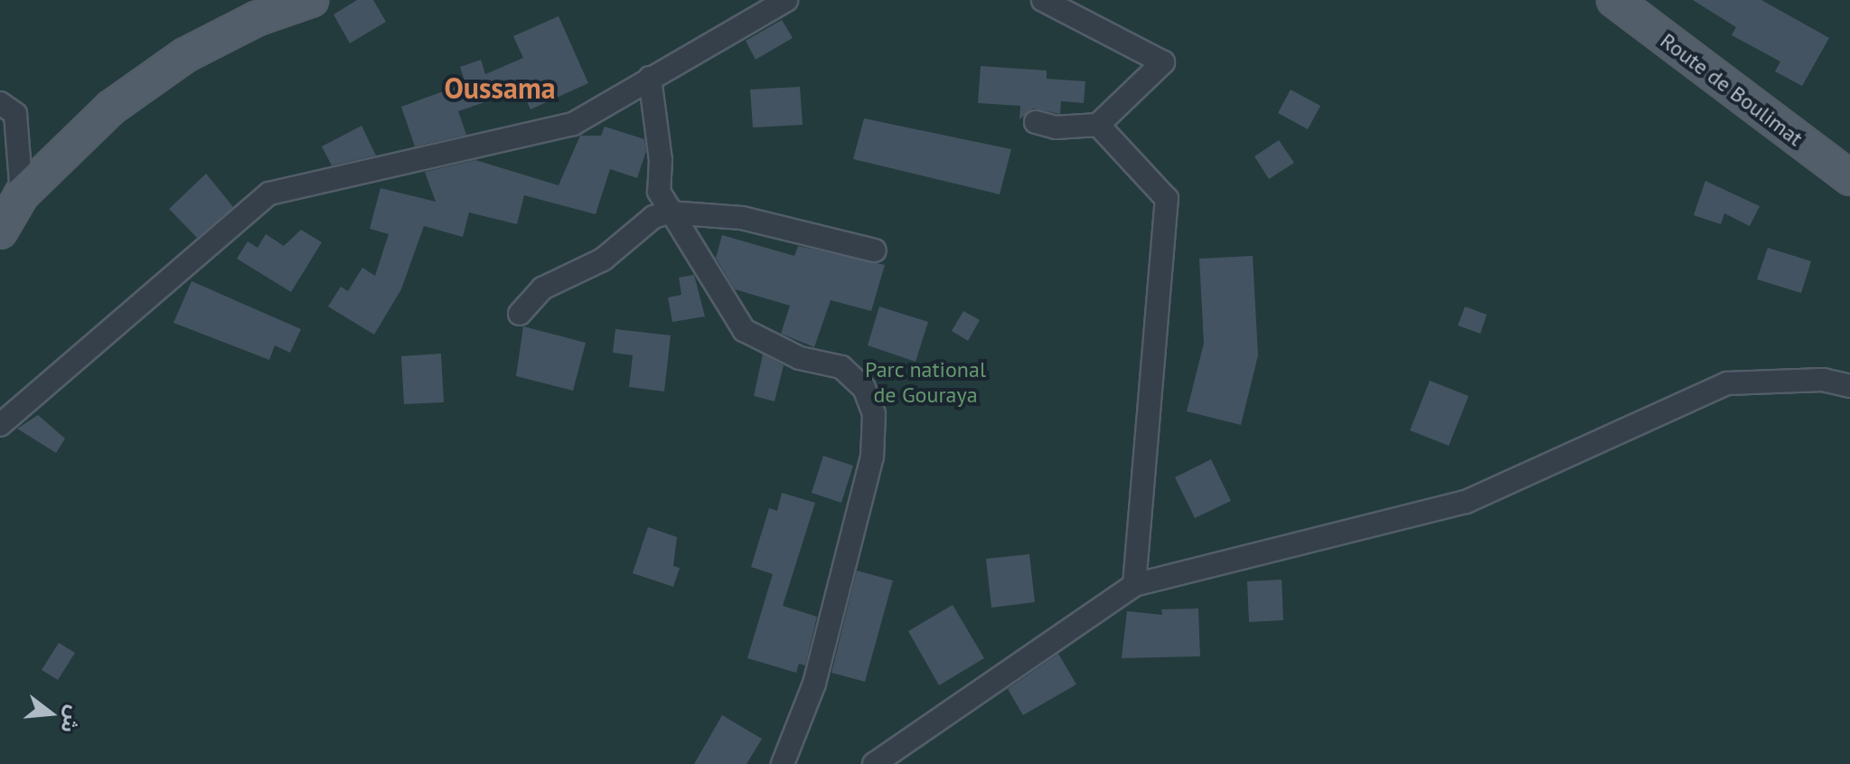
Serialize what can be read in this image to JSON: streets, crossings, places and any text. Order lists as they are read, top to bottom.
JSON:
{
  "streets": {
    "main road": ["Route de Boulimat"]
  },
  "districts": ["Oussama"],
  "parks": ["Parc national de Gouraya"],
  "north": "right"
}
